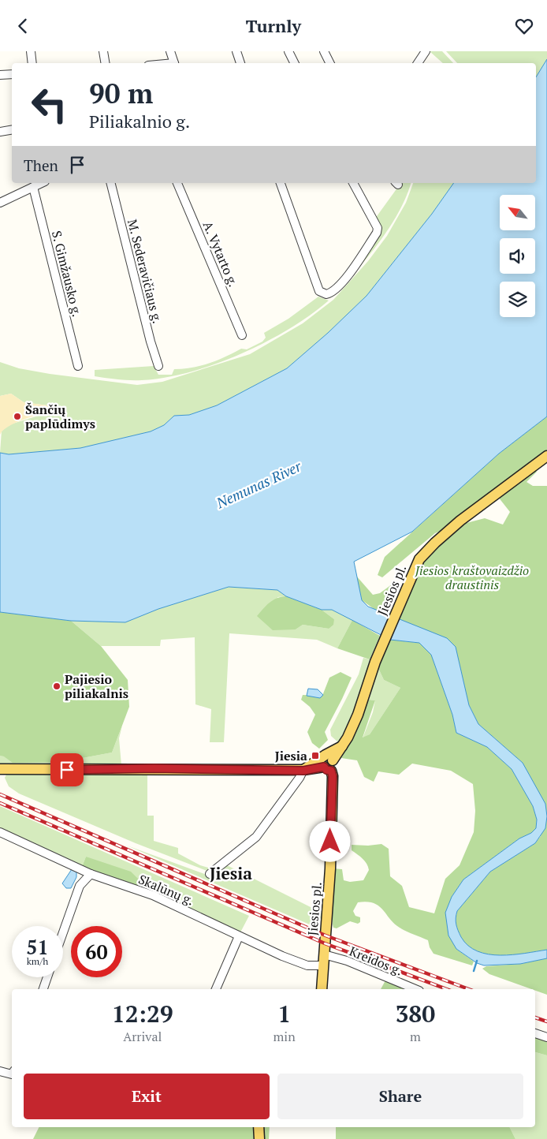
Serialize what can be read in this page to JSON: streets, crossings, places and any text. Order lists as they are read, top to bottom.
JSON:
{
  "streets": {
    "main road": ["Jiesios pl."],
    "street": [
      "A. Vytarto g.",
      "M. Sederavičiaus g.",
      "S. Gimžausko g.",
      "Skalūnų g.",
      "Kreidos g."
    ]
  },
  "crossings": [
    ["Jiesios pl.", "Skalūnų g."],
    ["Jiesios pl.", "Kreidos g."]
  ],
  "districts": ["Jiesia"],
  "water": ["Nemunas River"],
  "parks": ["Jiesios kraštovaizdžio draustinis"],
  "places": {
    "other": ["Šančių paplūdimys", "Pajiesio piliakalnis"],
    "transit": ["Jiesia"]
  },
  "north": "top left",
  "page": {
    "header": "Turnly",
    "turn": ["90 m", "Piliakalnio g."],
    "then": "Then",
    "speed": "51 km/h",
    "limit": "60",
    "eta": [
      "12:29",
      "Arrival",
      "1",
      "min",
      "380",
      "m"
    ],
    "buttons": ["Exit", "Share"]
  }
}
